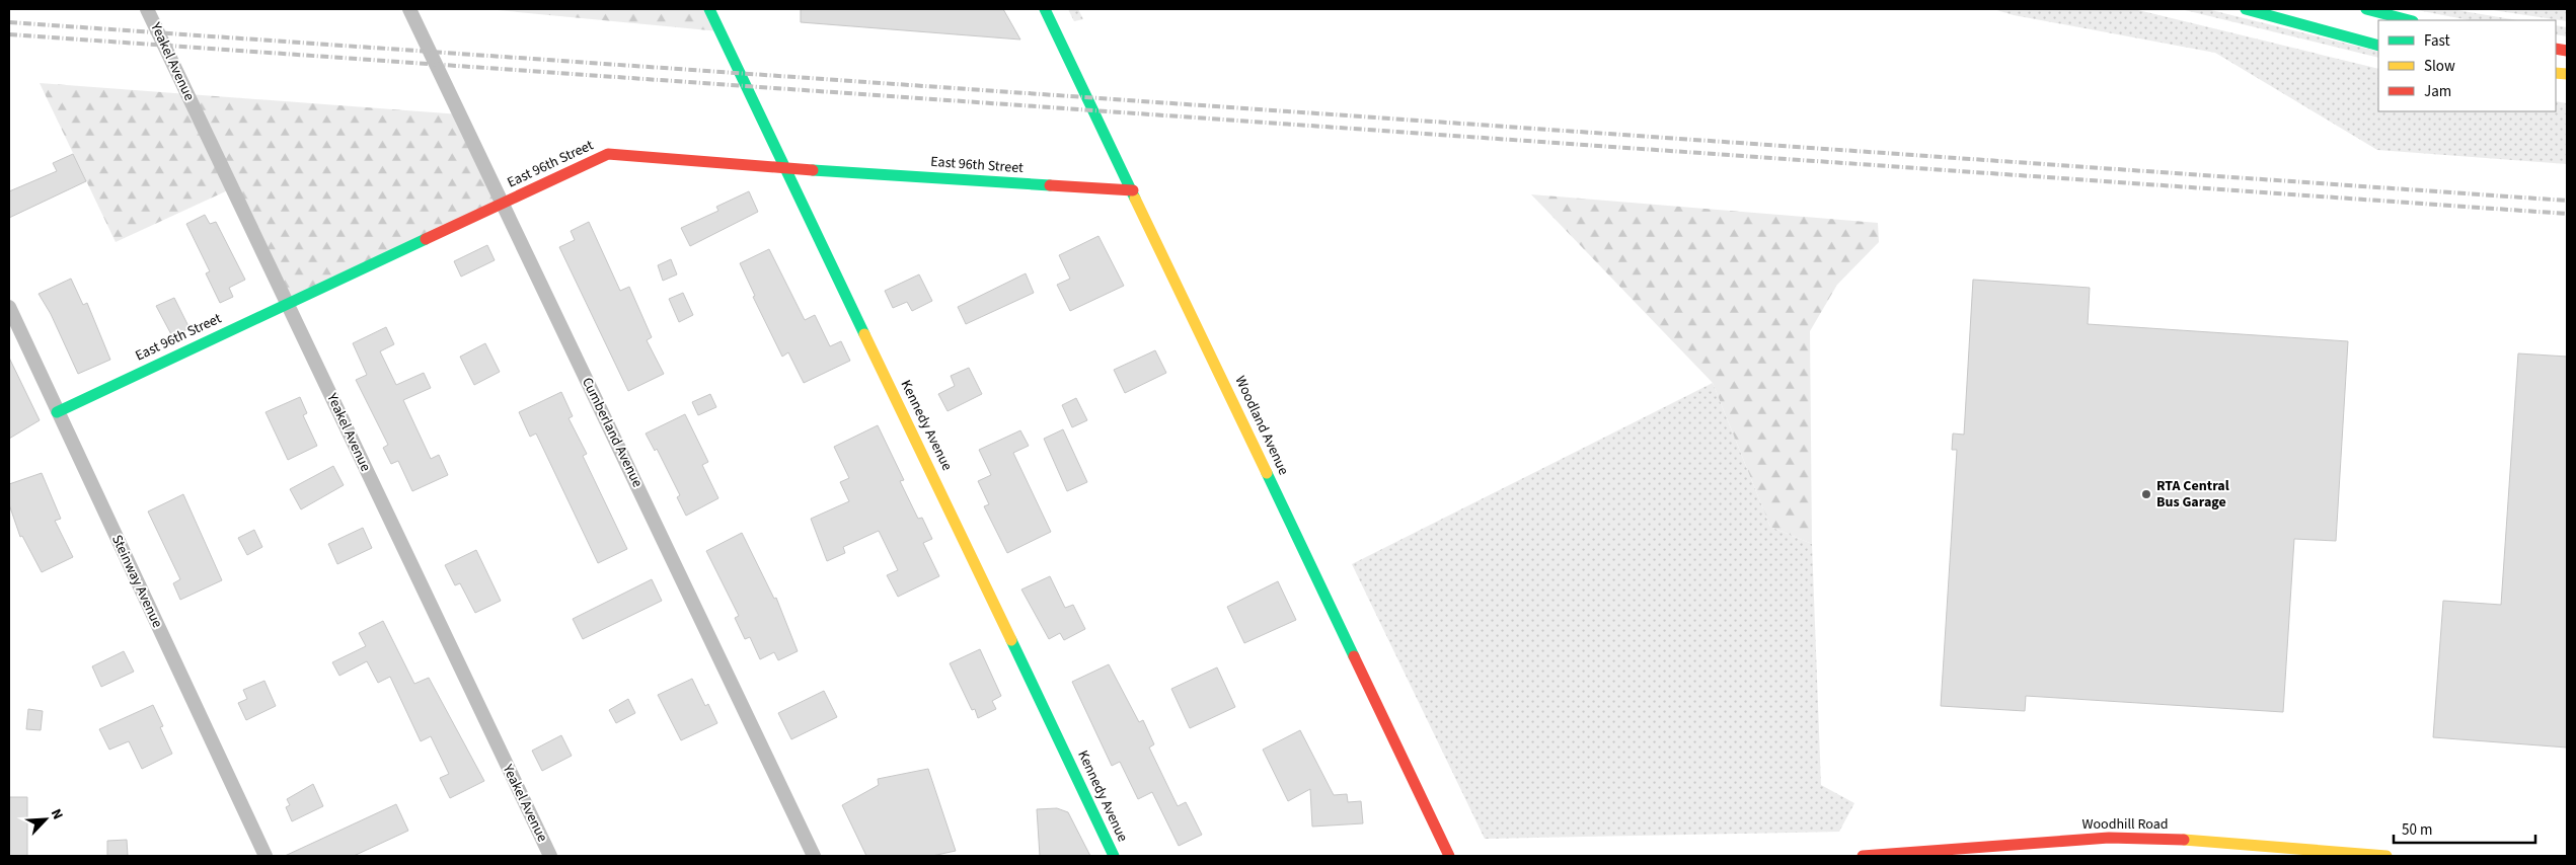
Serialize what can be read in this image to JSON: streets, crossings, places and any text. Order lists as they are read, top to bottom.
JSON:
{
  "streets": {
    "street": [
      "Yeakel Avenue",
      "East 96th Street",
      "Kennedy Avenue",
      "Woodland Avenue",
      "Cumberland Avenue",
      "Steinway Avenue",
      "Woodhill Road"
    ]
  },
  "crossings": [
    ["Yeakel Avenue", "East 96th Street"],
    ["East 96th Street", "Kennedy Avenue"],
    ["East 96th Street", "Woodland Avenue"],
    ["East 96th Street", "Cumberland Avenue"],
    ["East 96th Street", "Steinway Avenue"]
  ],
  "places": ["RTA Central Bus Garage"],
  "legend": ["Fast", "Slow", "Jam"],
  "scale_bar": "50 m",
  "north": "top right"
}
